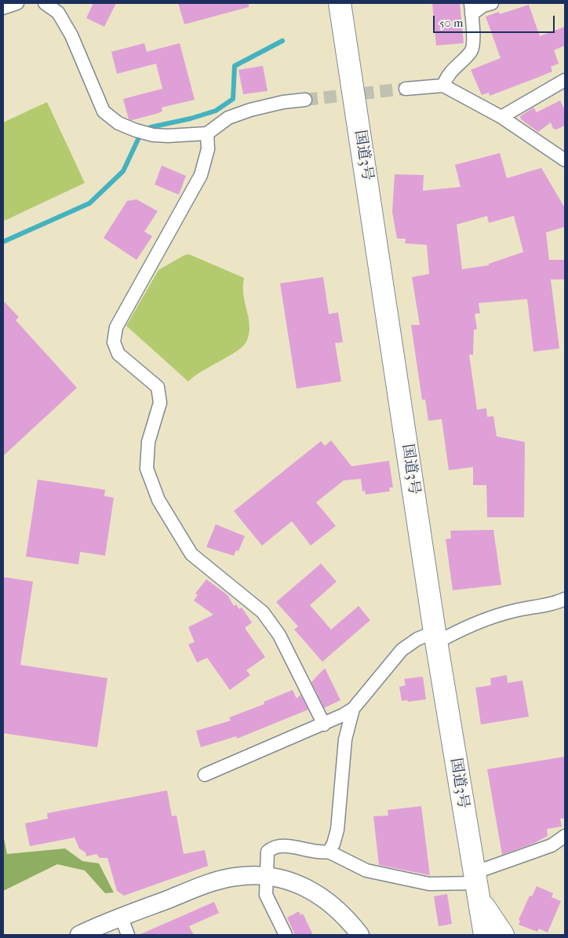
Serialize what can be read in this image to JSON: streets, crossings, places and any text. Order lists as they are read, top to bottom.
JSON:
{
  "streets": {
    "highway": ["国道3号"]
  },
  "scale_bar": "50 m"
}
